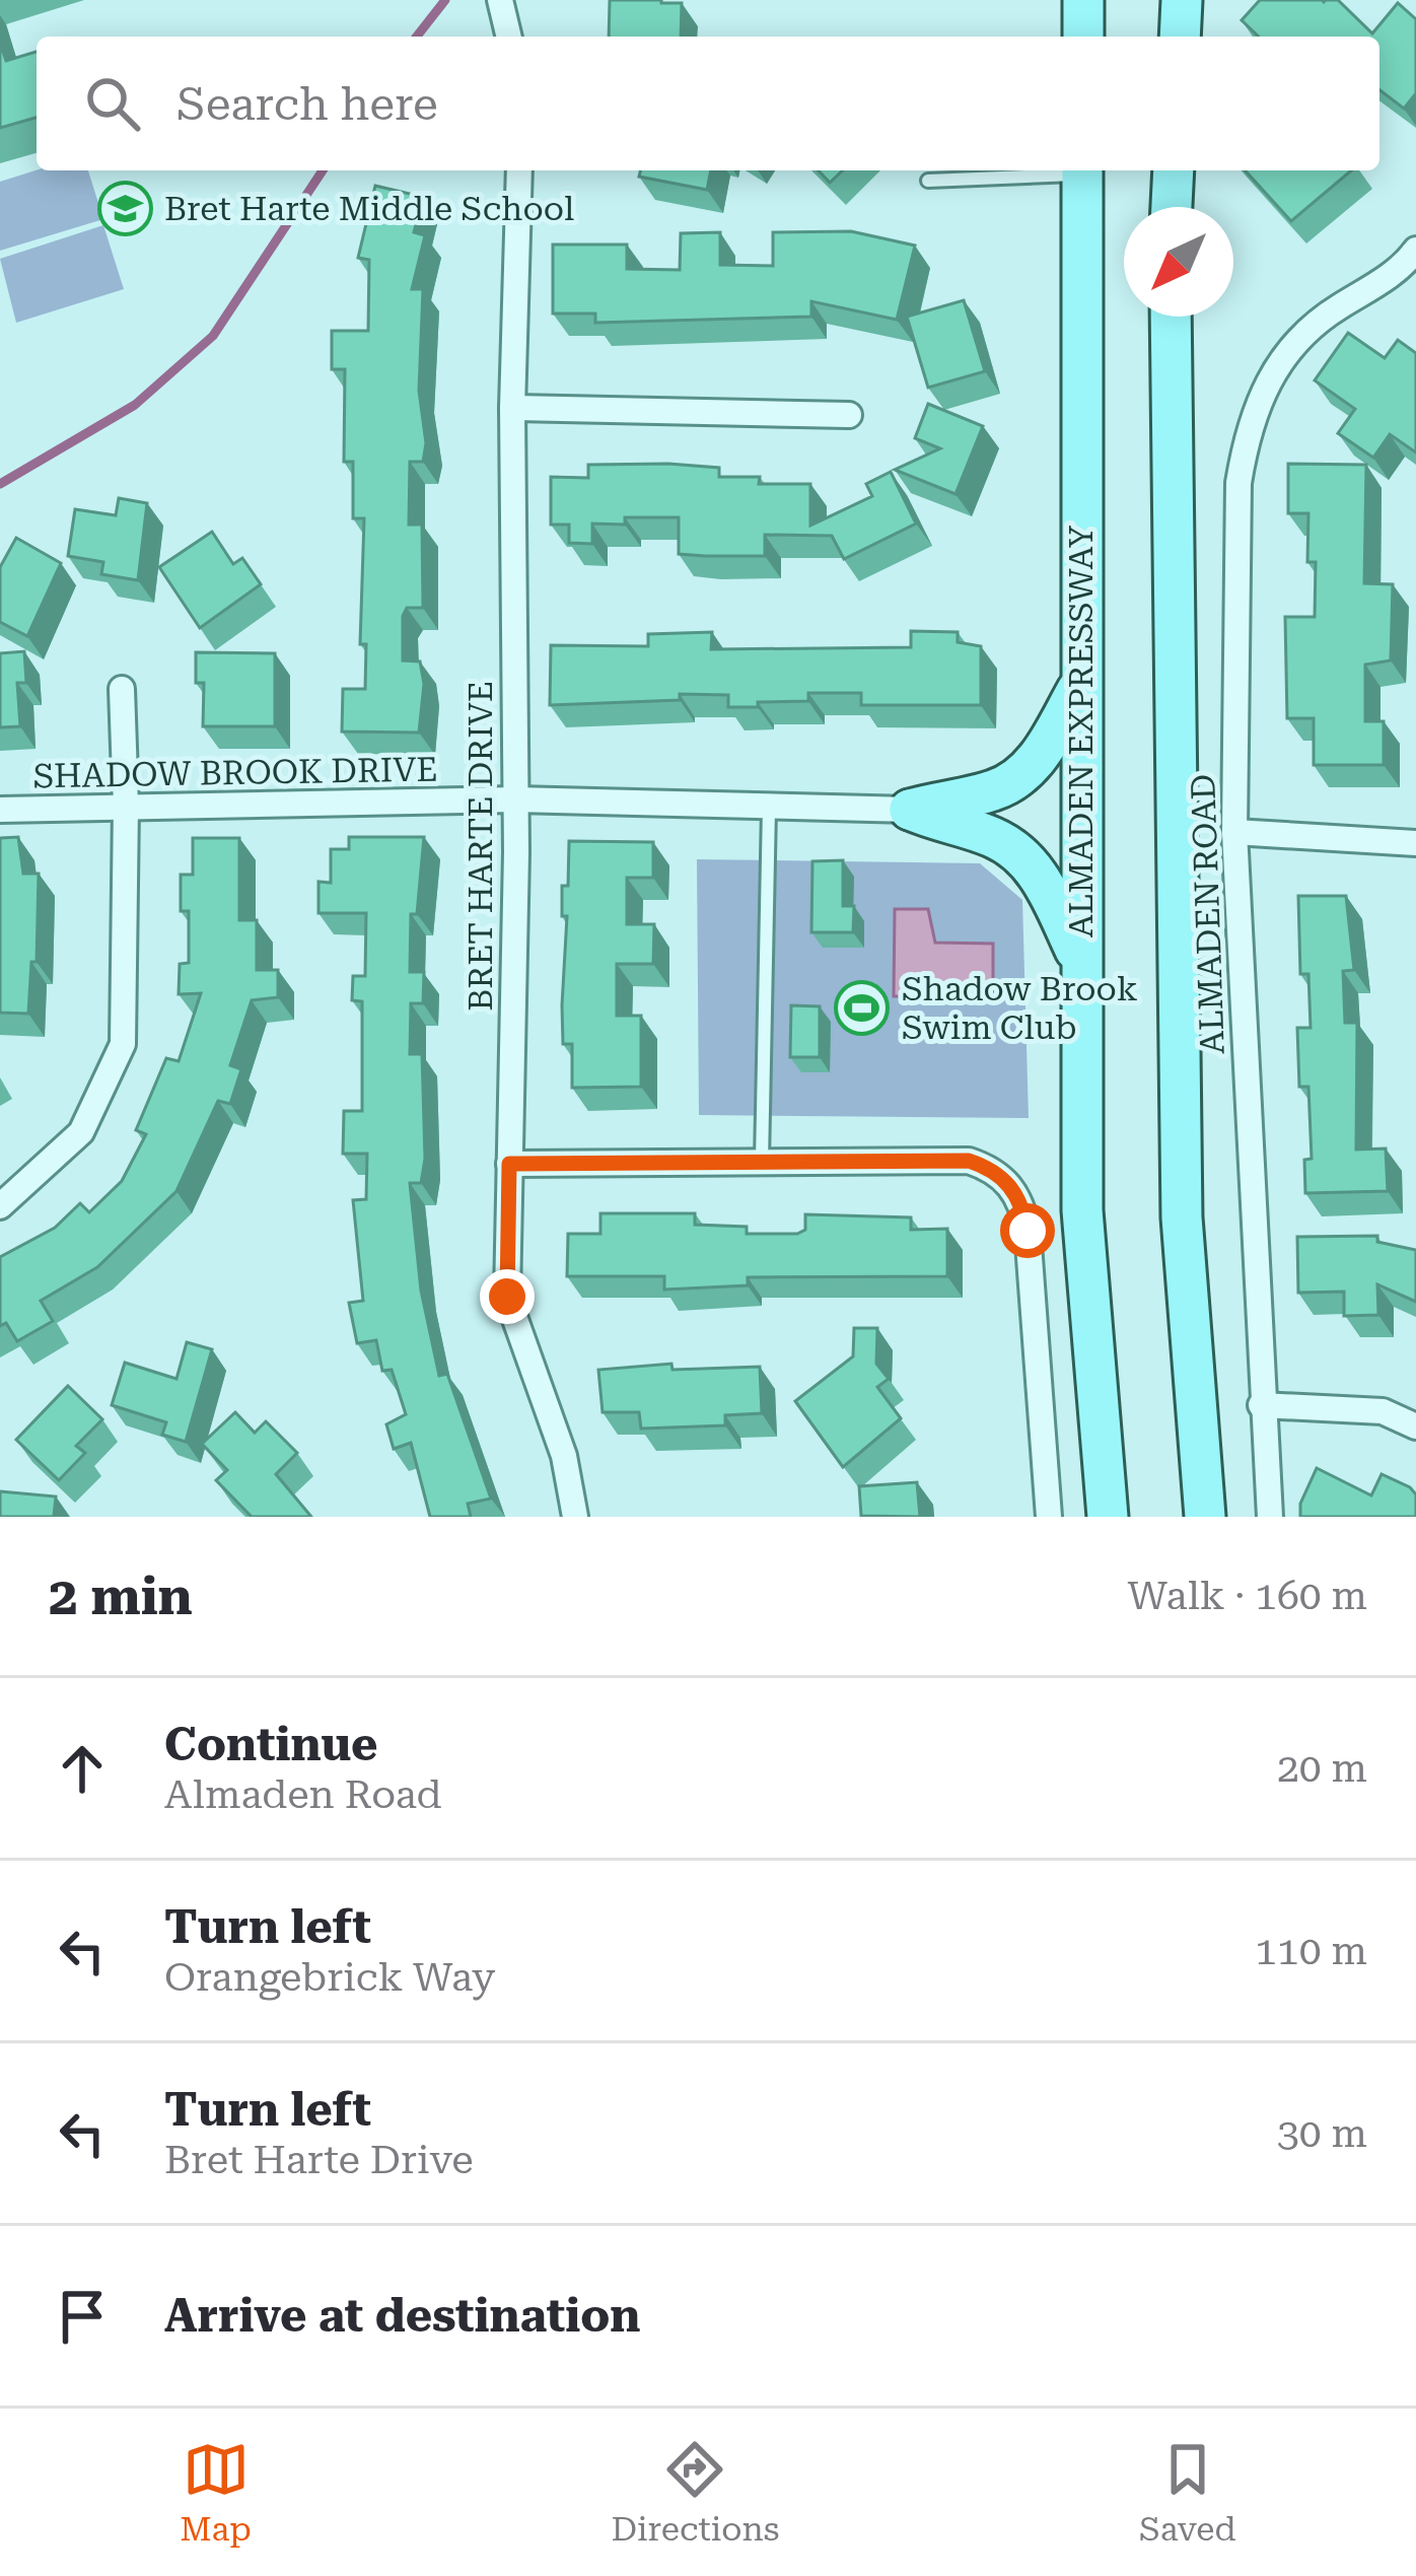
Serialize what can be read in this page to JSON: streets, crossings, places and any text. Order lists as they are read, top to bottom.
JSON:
{
  "streets": {
    "main road": ["ALMADEN EXPRESSWAY"],
    "street": ["SHADOW BROOK DRIVE", "BRET HARTE DRIVE", "ALMADEN ROAD"]
  },
  "crossings": [
    ["SHADOW BROOK DRIVE", "BRET HARTE DRIVE"]
  ],
  "places": {
    "school or university": ["Bret Harte Middle School"],
    "sports": ["Shadow Brook Swim Club"]
  },
  "north": "bottom left",
  "page": {
    "search": "Search here",
    "heading": ["2 min", "Walk · 160 m"],
    "list": [
      ["Continue", "Almaden Road", "20 m"],
      ["Turn left", "Orangebrick Way", "110 m"],
      ["Turn left", "Bret Harte Drive", "30 m"],
      "Arrive at destination"
    ],
    "nav": ["Map", "Directions", "Saved"]
  }
}
